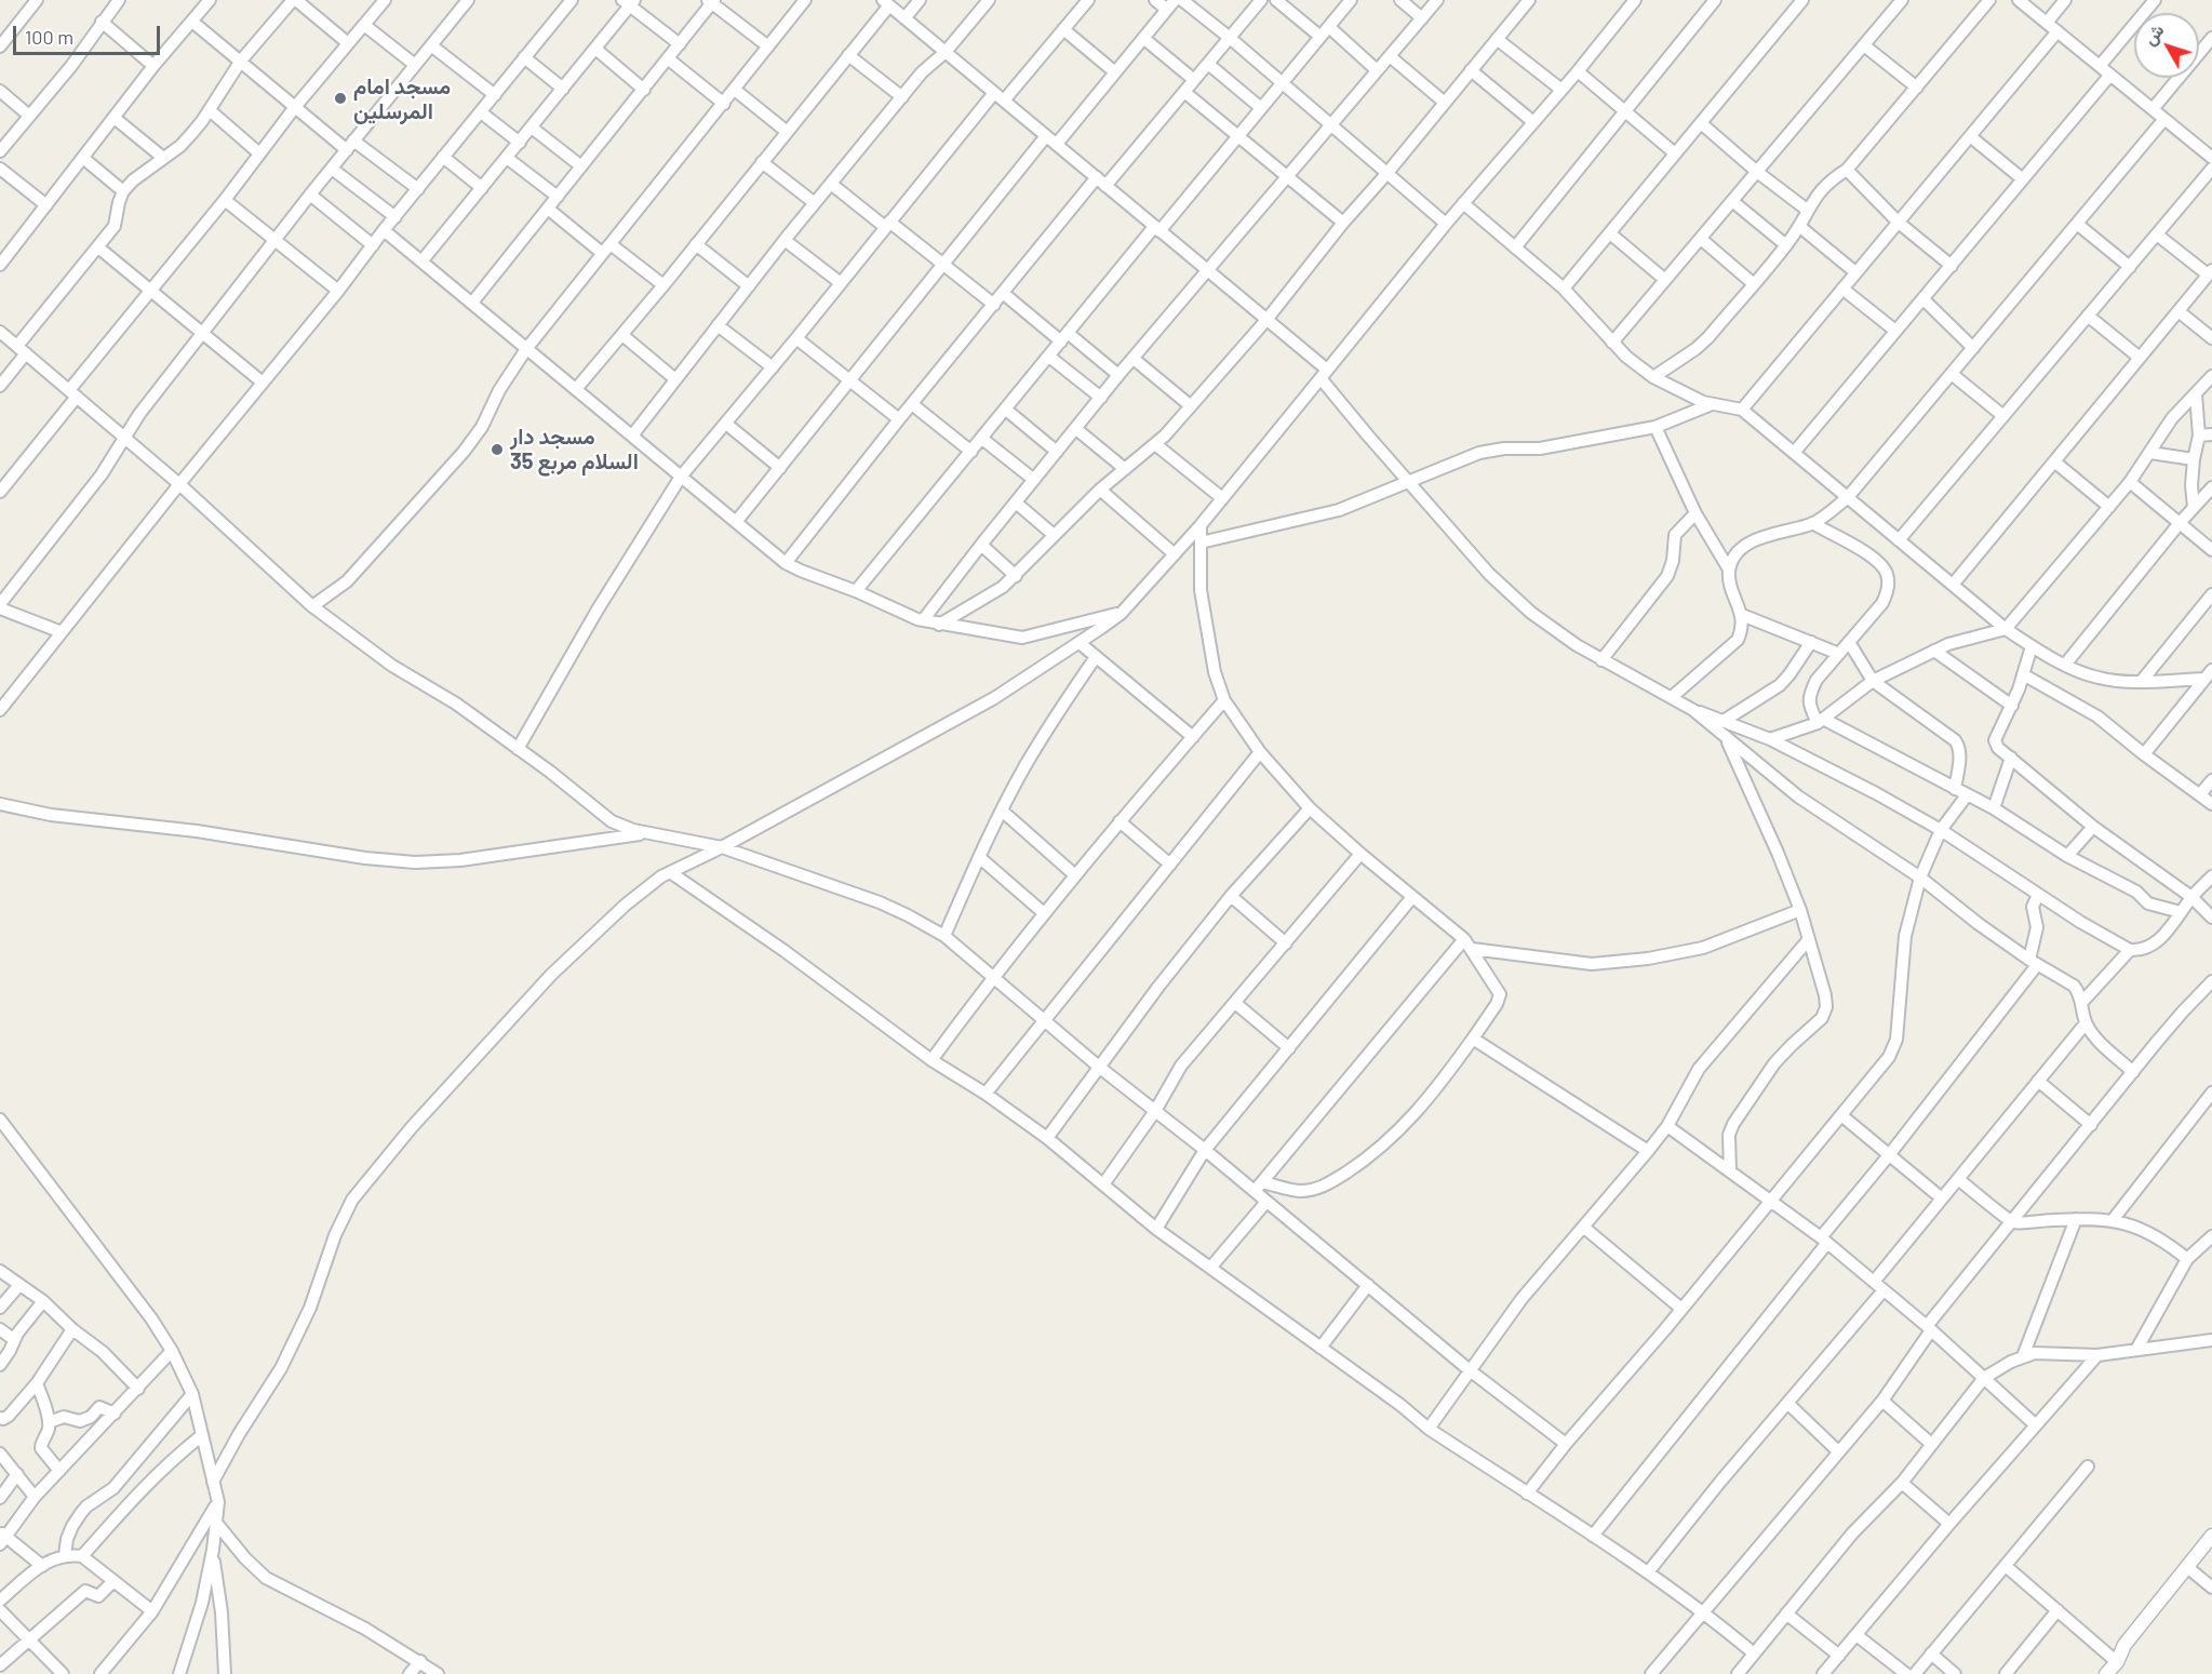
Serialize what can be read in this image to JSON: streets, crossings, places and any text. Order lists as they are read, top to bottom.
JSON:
{
  "places": ["مسجد امام المرسلين", "مسجد دار السلام مربع 35"],
  "scale_bar": "100 m",
  "north": "top left"
}
